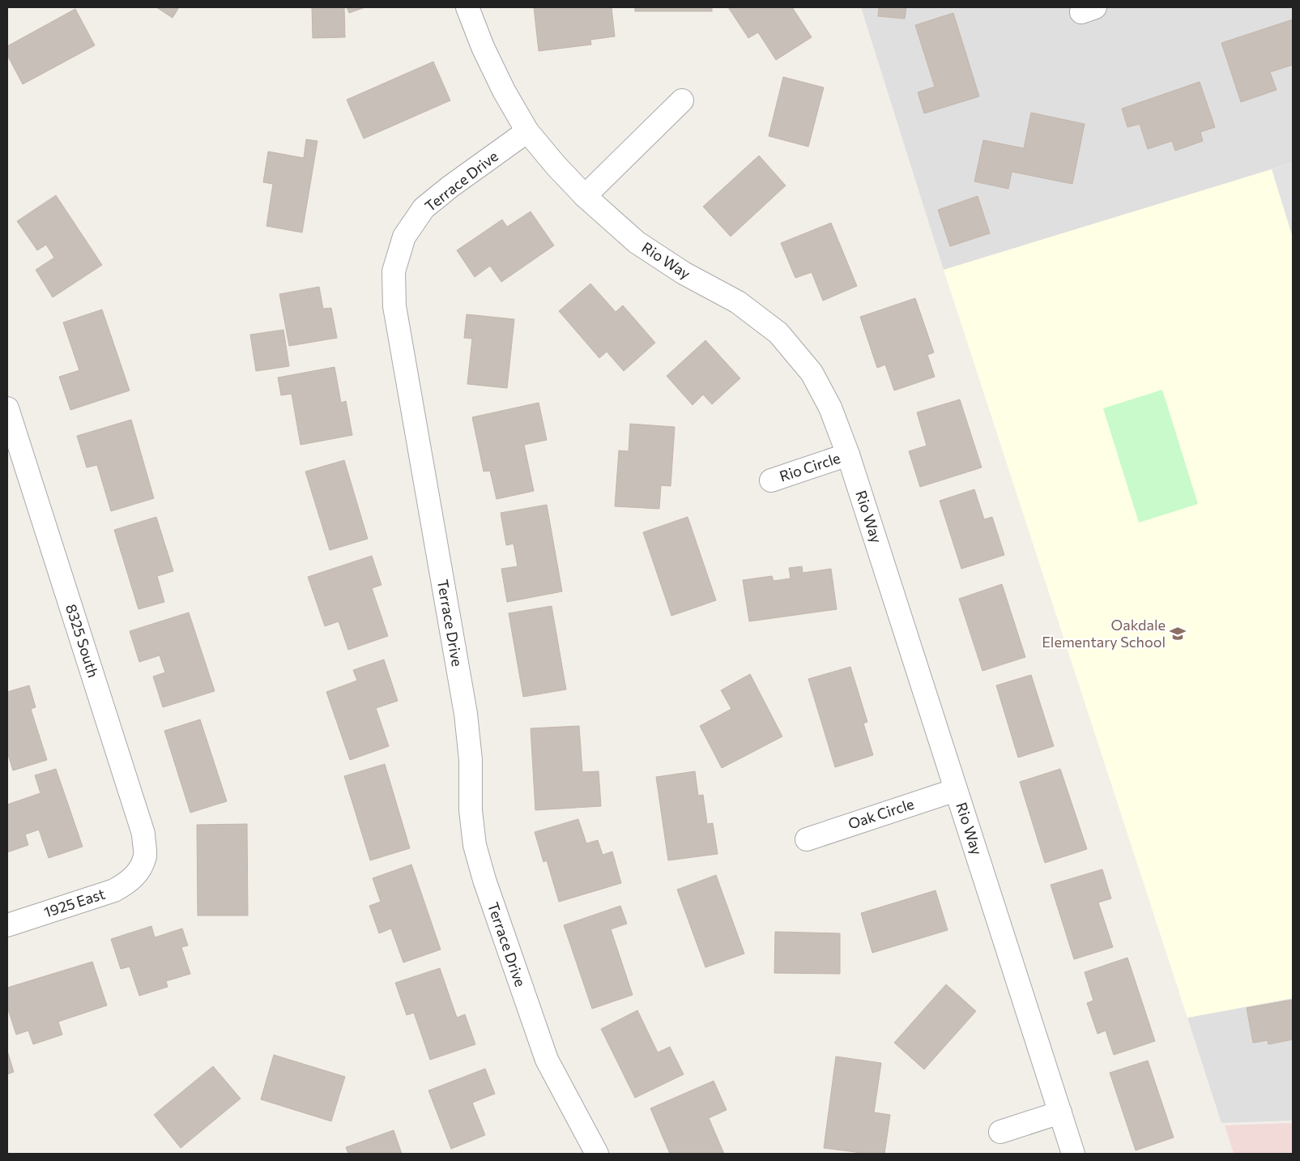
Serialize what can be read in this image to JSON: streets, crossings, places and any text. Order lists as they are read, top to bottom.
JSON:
{
  "streets": {
    "street": [
      "Terrace Drive",
      "Rio Way",
      "Rio Circle",
      "8325 South",
      "Oak Circle",
      "1925 East"
    ]
  },
  "crossings": [
    ["Terrace Drive", "Rio Way"],
    ["Rio Way", "Rio Circle"],
    ["Rio Way", "Oak Circle"],
    ["8325 South", "1925 East"]
  ],
  "places": {
    "school or university": ["Oakdale Elementary School"]
  }
}
